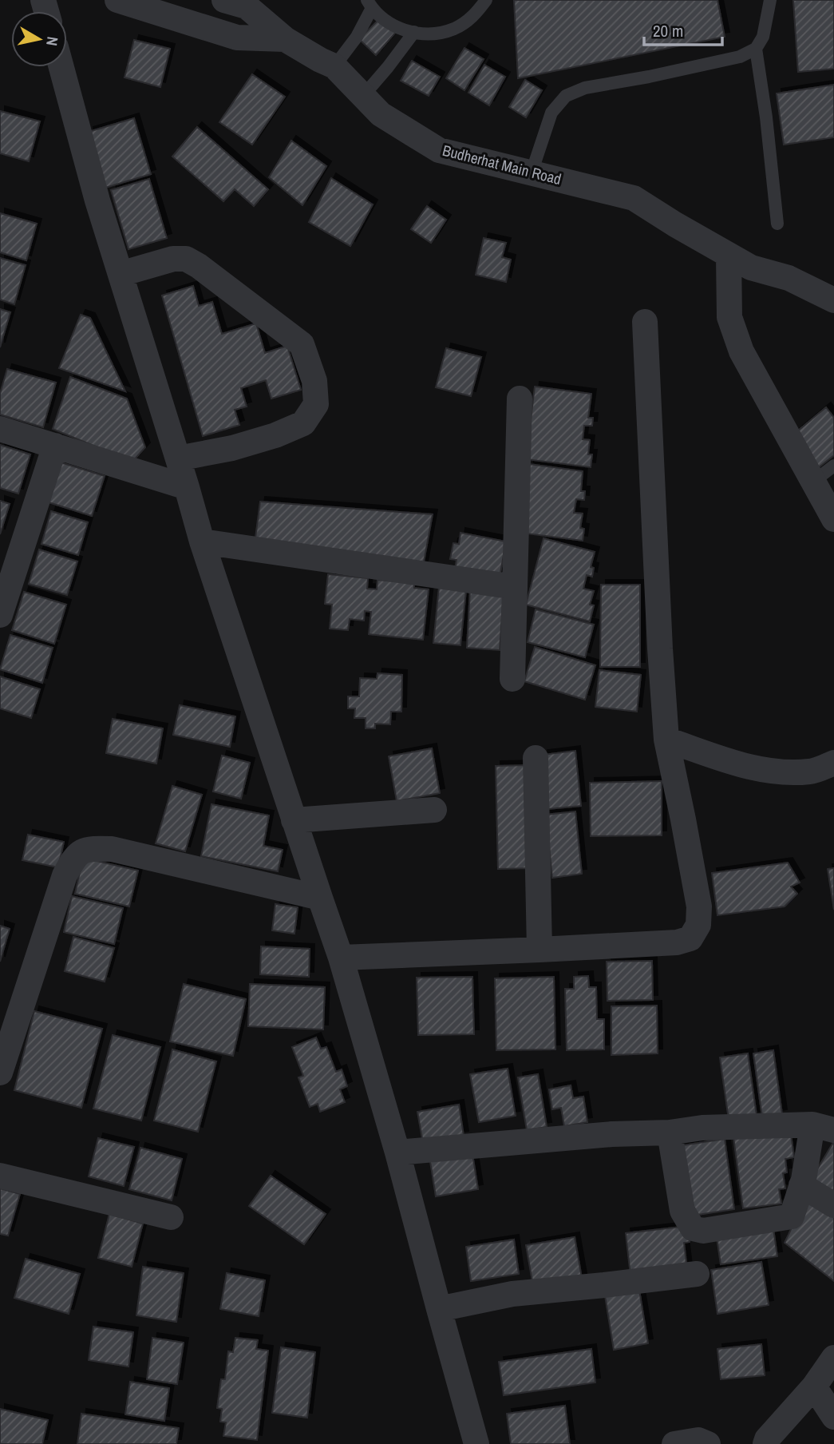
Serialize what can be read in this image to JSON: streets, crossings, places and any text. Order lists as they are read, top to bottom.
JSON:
{
  "streets": {
    "street": ["Budherhat Main Road"]
  },
  "scale_bar": "20 m",
  "north": "right"
}
